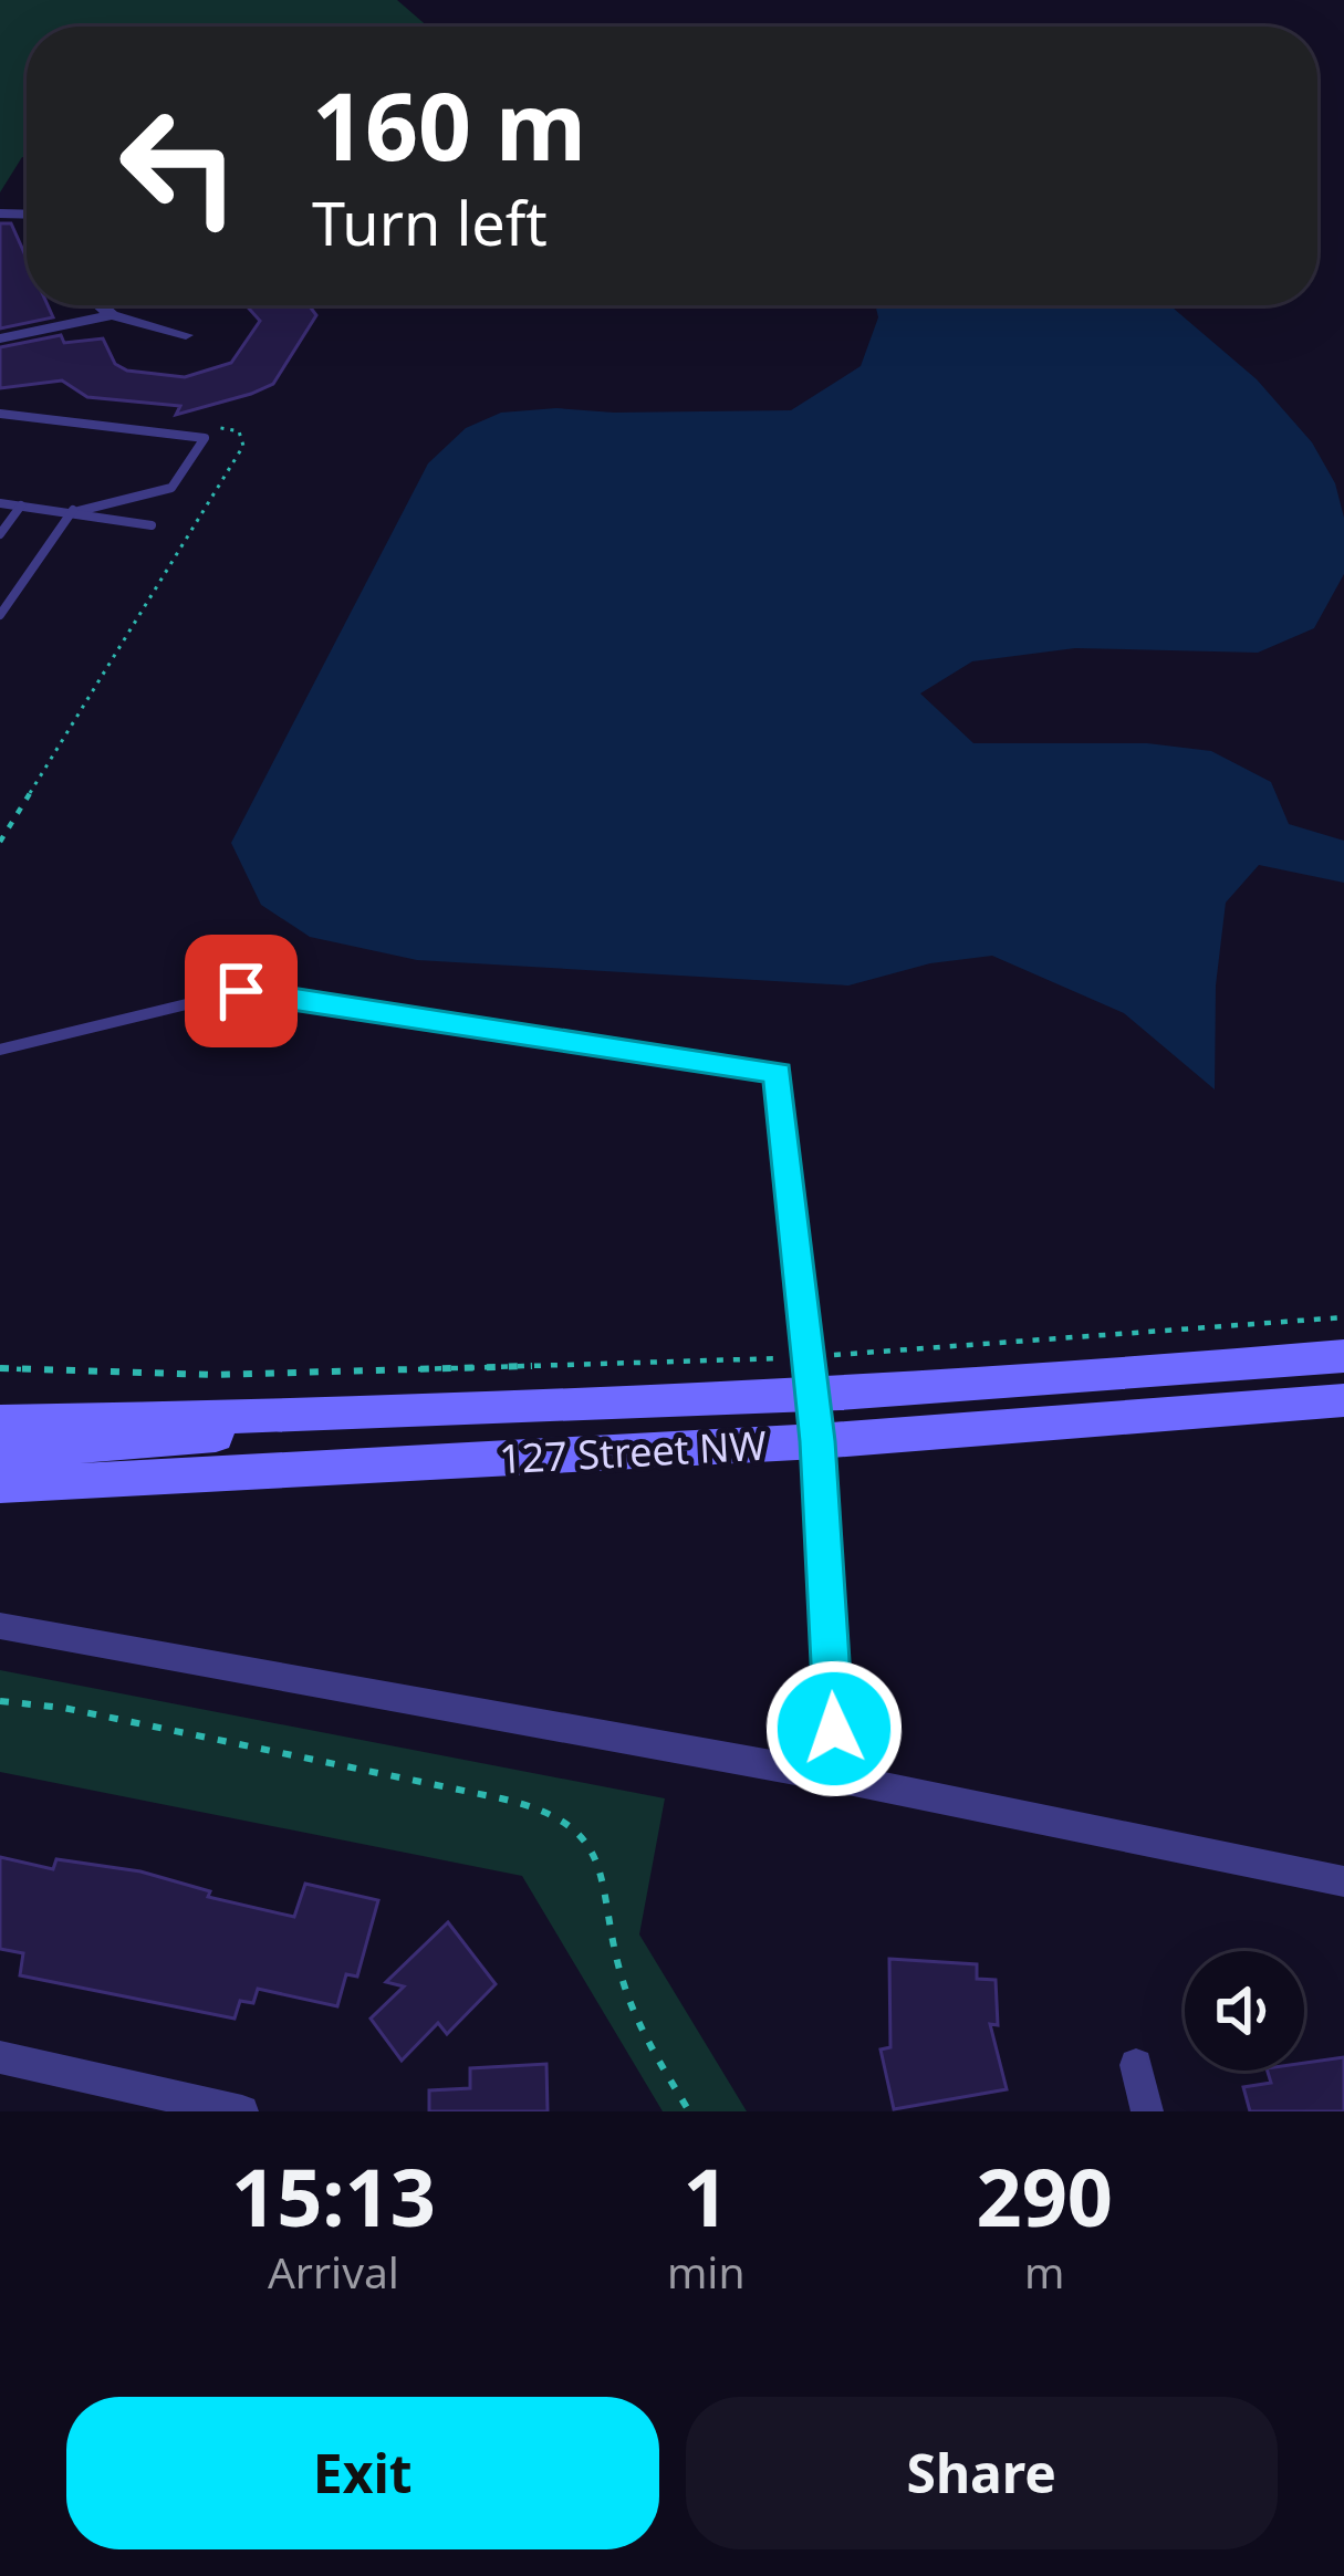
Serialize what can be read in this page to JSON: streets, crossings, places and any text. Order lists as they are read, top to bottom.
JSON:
{
  "streets": {
    "main road": ["127 Street NW"]
  },
  "page": {
    "turn": ["160 m", "Turn left"],
    "eta": [
      "15:13",
      "Arrival",
      "1",
      "min",
      "290",
      "m"
    ],
    "buttons": ["Exit", "Share"]
  }
}
